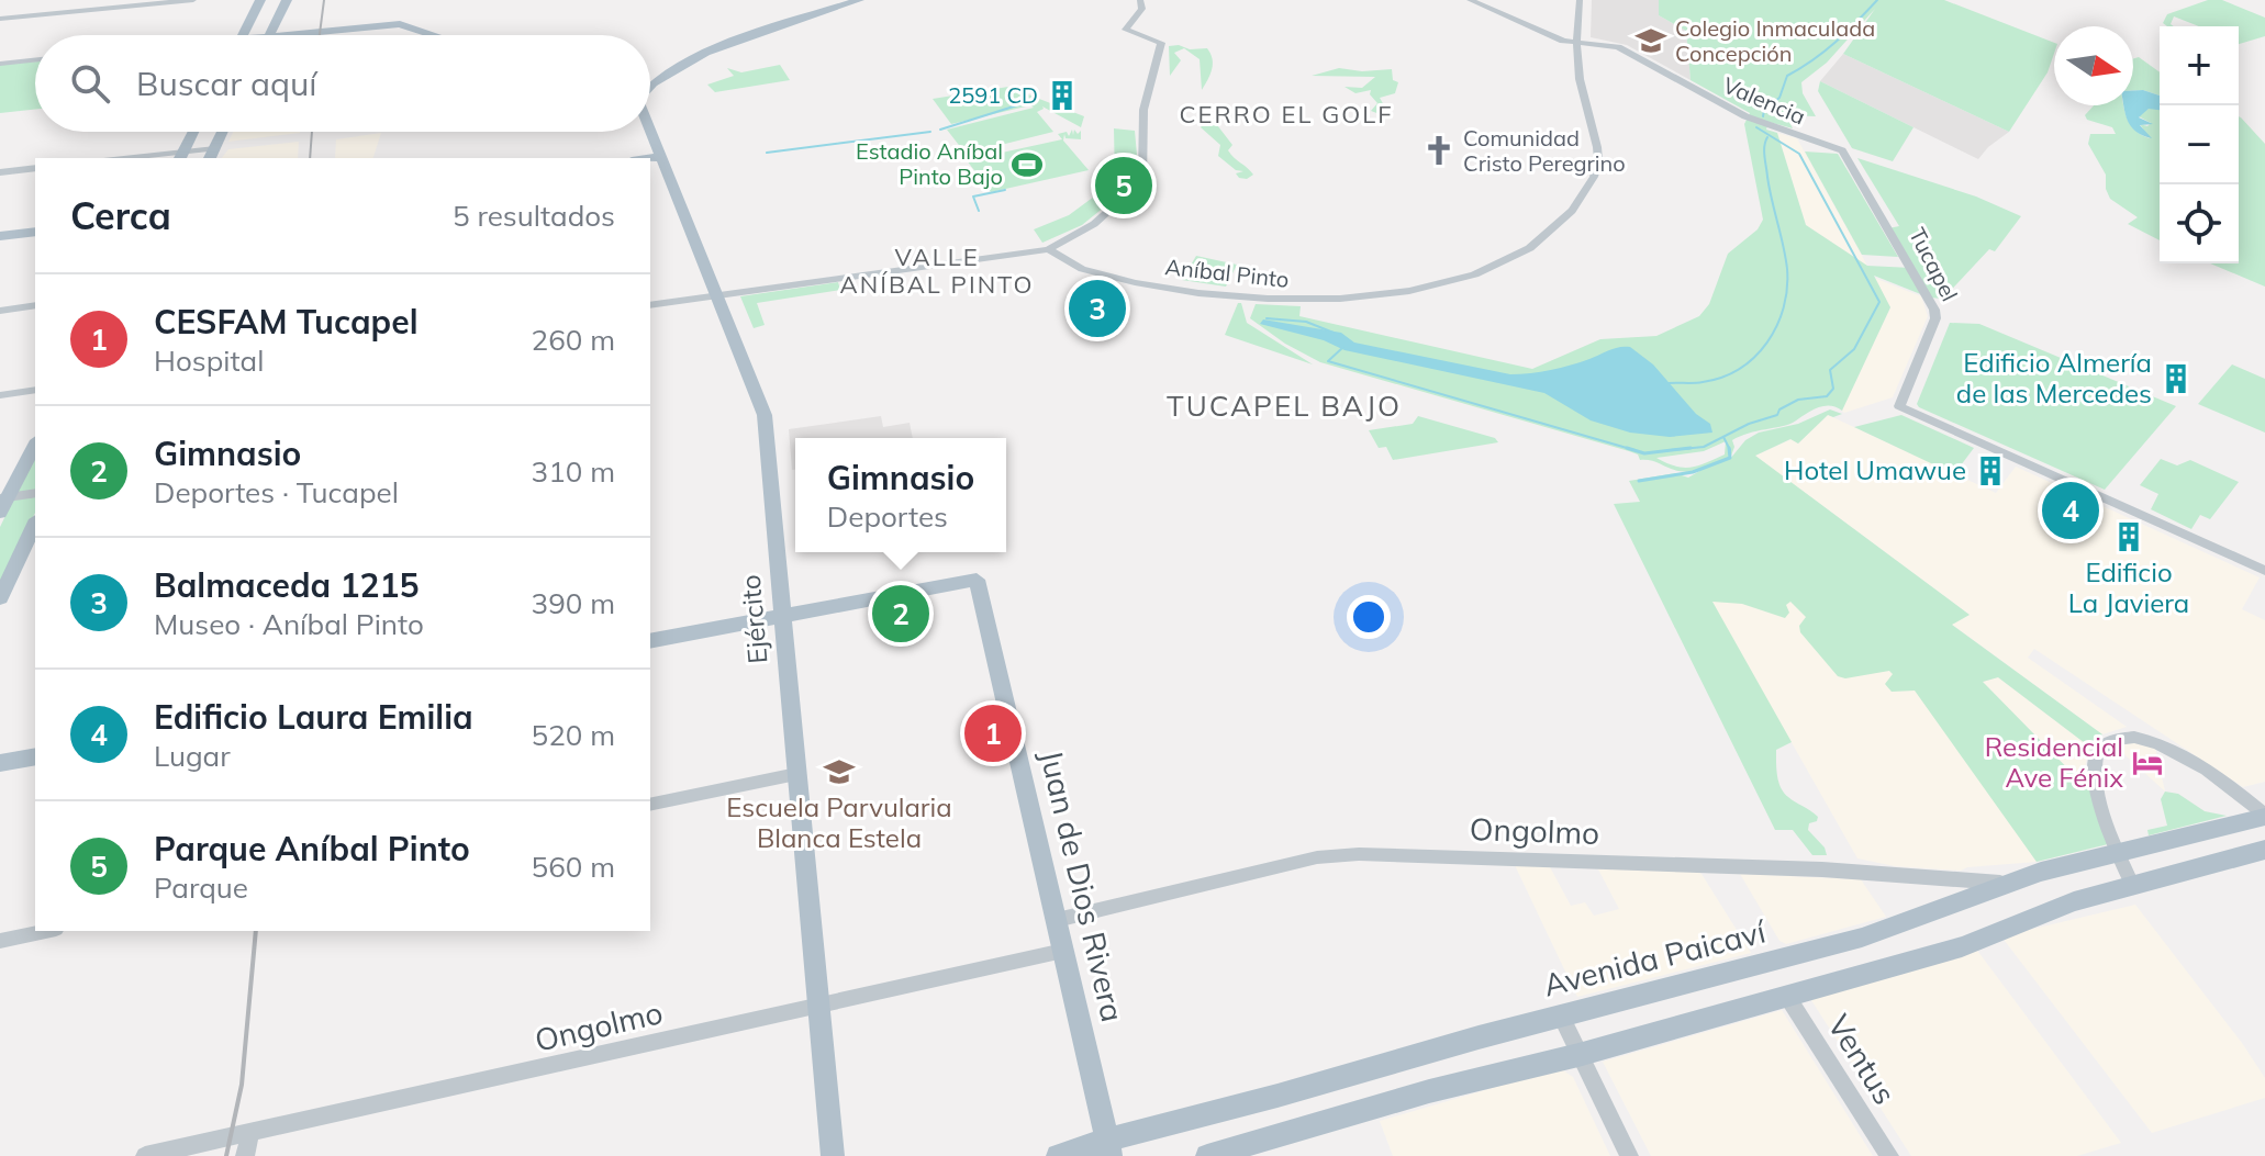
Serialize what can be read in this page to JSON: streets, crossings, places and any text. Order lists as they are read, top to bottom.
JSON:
{
  "streets": {
    "main road": ["Ejército", "Juan de Dios Rivera", "Avenida Paicaví"],
    "street": [
      "Valencia",
      "Tucapel",
      "Aníbal Pinto",
      "Ongolmo",
      "Ventus"
    ]
  },
  "crossings": [
    ["Valencia", "Tucapel"],
    ["Valencia", "Aníbal Pinto"],
    ["Ejército", "Ongolmo"],
    ["Ejército", "Juan de Dios Rivera"],
    ["Ongolmo", "Juan de Dios Rivera"],
    ["Ongolmo", "Avenida Paicaví"],
    ["Juan de Dios Rivera", "Avenida Paicaví"]
  ],
  "districts": ["CERRO EL GOLF", "VALLE ANÍBAL PINTO", "TUCAPEL BAJO"],
  "places": {
    "school or university": ["Colegio Inmaculada Concepción", "Escuela Parvularia Blanca Estela"],
    "building": [
      "2591 CD",
      "Edificio Almería de las Mercedes",
      "Hotel Umawue",
      "Edificio La Javiera"
    ],
    "church": ["Comunidad Cristo Peregrino"],
    "sports": ["Estadio Aníbal Pinto Bajo"],
    "hotel": ["Residencial Ave Fénix"]
  },
  "north": "right",
  "page": {
    "map_buttons": ["+", "−"],
    "search": "Buscar aquí",
    "pins": [
      "5",
      "3",
      "4",
      "2",
      "1"
    ],
    "heading": ["Cerca", "5 resultados"],
    "list": [
      {
        "mark": "1",
        "name": "CESFAM Tucapel",
        "note": "Hospital",
        "value": "260 m"
      },
      {
        "mark": "2",
        "name": "Gimnasio",
        "note": "Deportes · Tucapel",
        "value": "310 m"
      },
      {
        "mark": "3",
        "name": "Balmaceda 1215",
        "note": "Museo · Aníbal Pinto",
        "value": "390 m"
      },
      {
        "mark": "4",
        "name": "Edificio Laura Emilia",
        "note": "Lugar",
        "value": "520 m"
      },
      {
        "mark": "5",
        "name": "Parque Aníbal Pinto",
        "note": "Parque",
        "value": "560 m"
      }
    ],
    "popup": ["Gimnasio", "Deportes"]
  }
}
